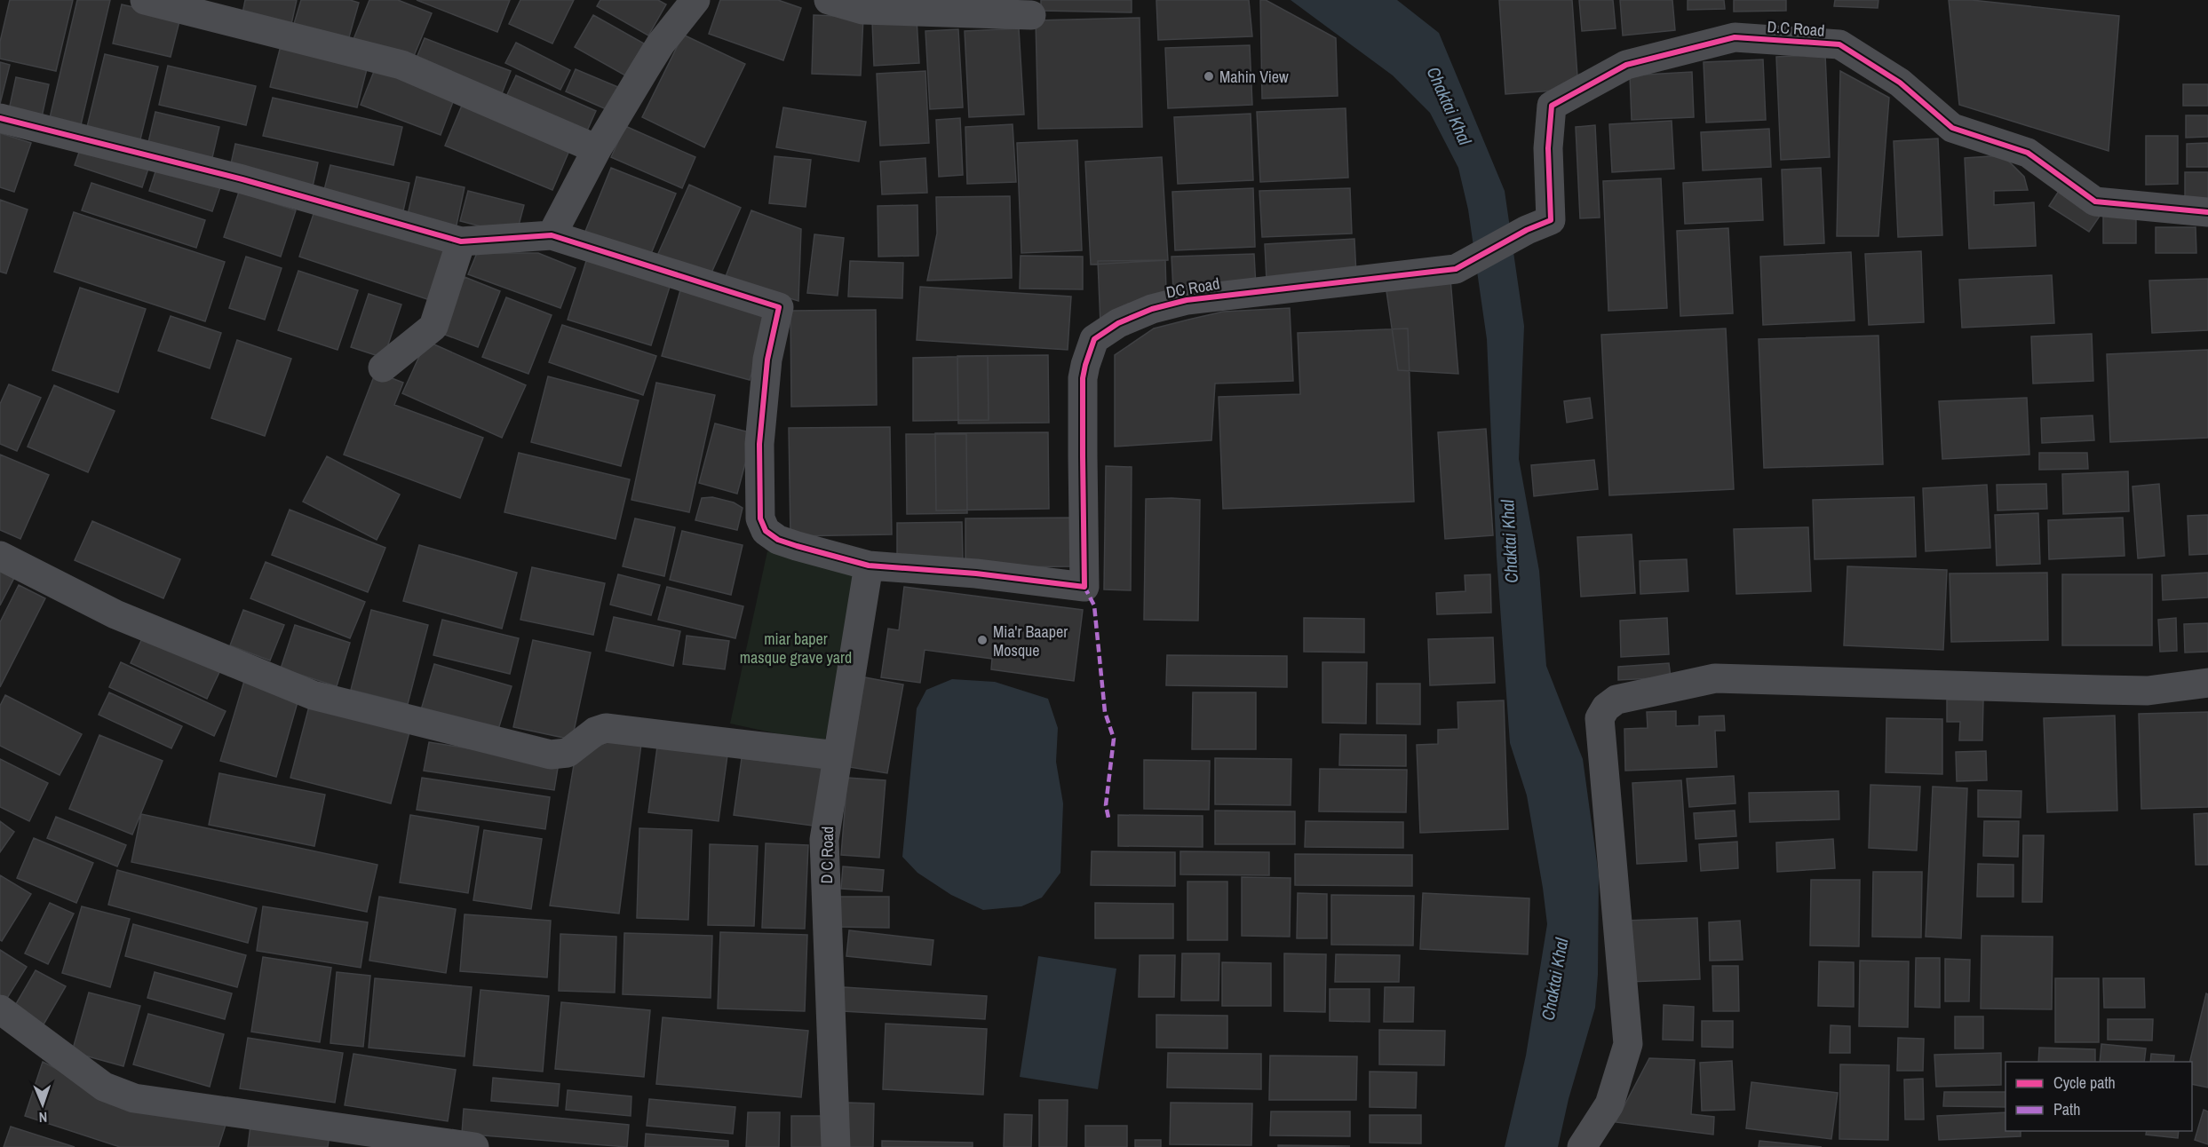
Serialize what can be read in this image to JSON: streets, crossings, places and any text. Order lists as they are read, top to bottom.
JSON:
{
  "streets": {
    "street": ["D.C Road", "DC Road", "D C Road"]
  },
  "crossings": [
    ["D.C Road", "DC Road"],
    ["DC Road", "D C Road"]
  ],
  "water": ["Chaktai Khal"],
  "parks": ["miar baper masque grave yard"],
  "places": ["Mahin View", "Mia'r Baaper Mosque"],
  "legend": ["Cycle path", "Path"],
  "north": "bottom"
}
